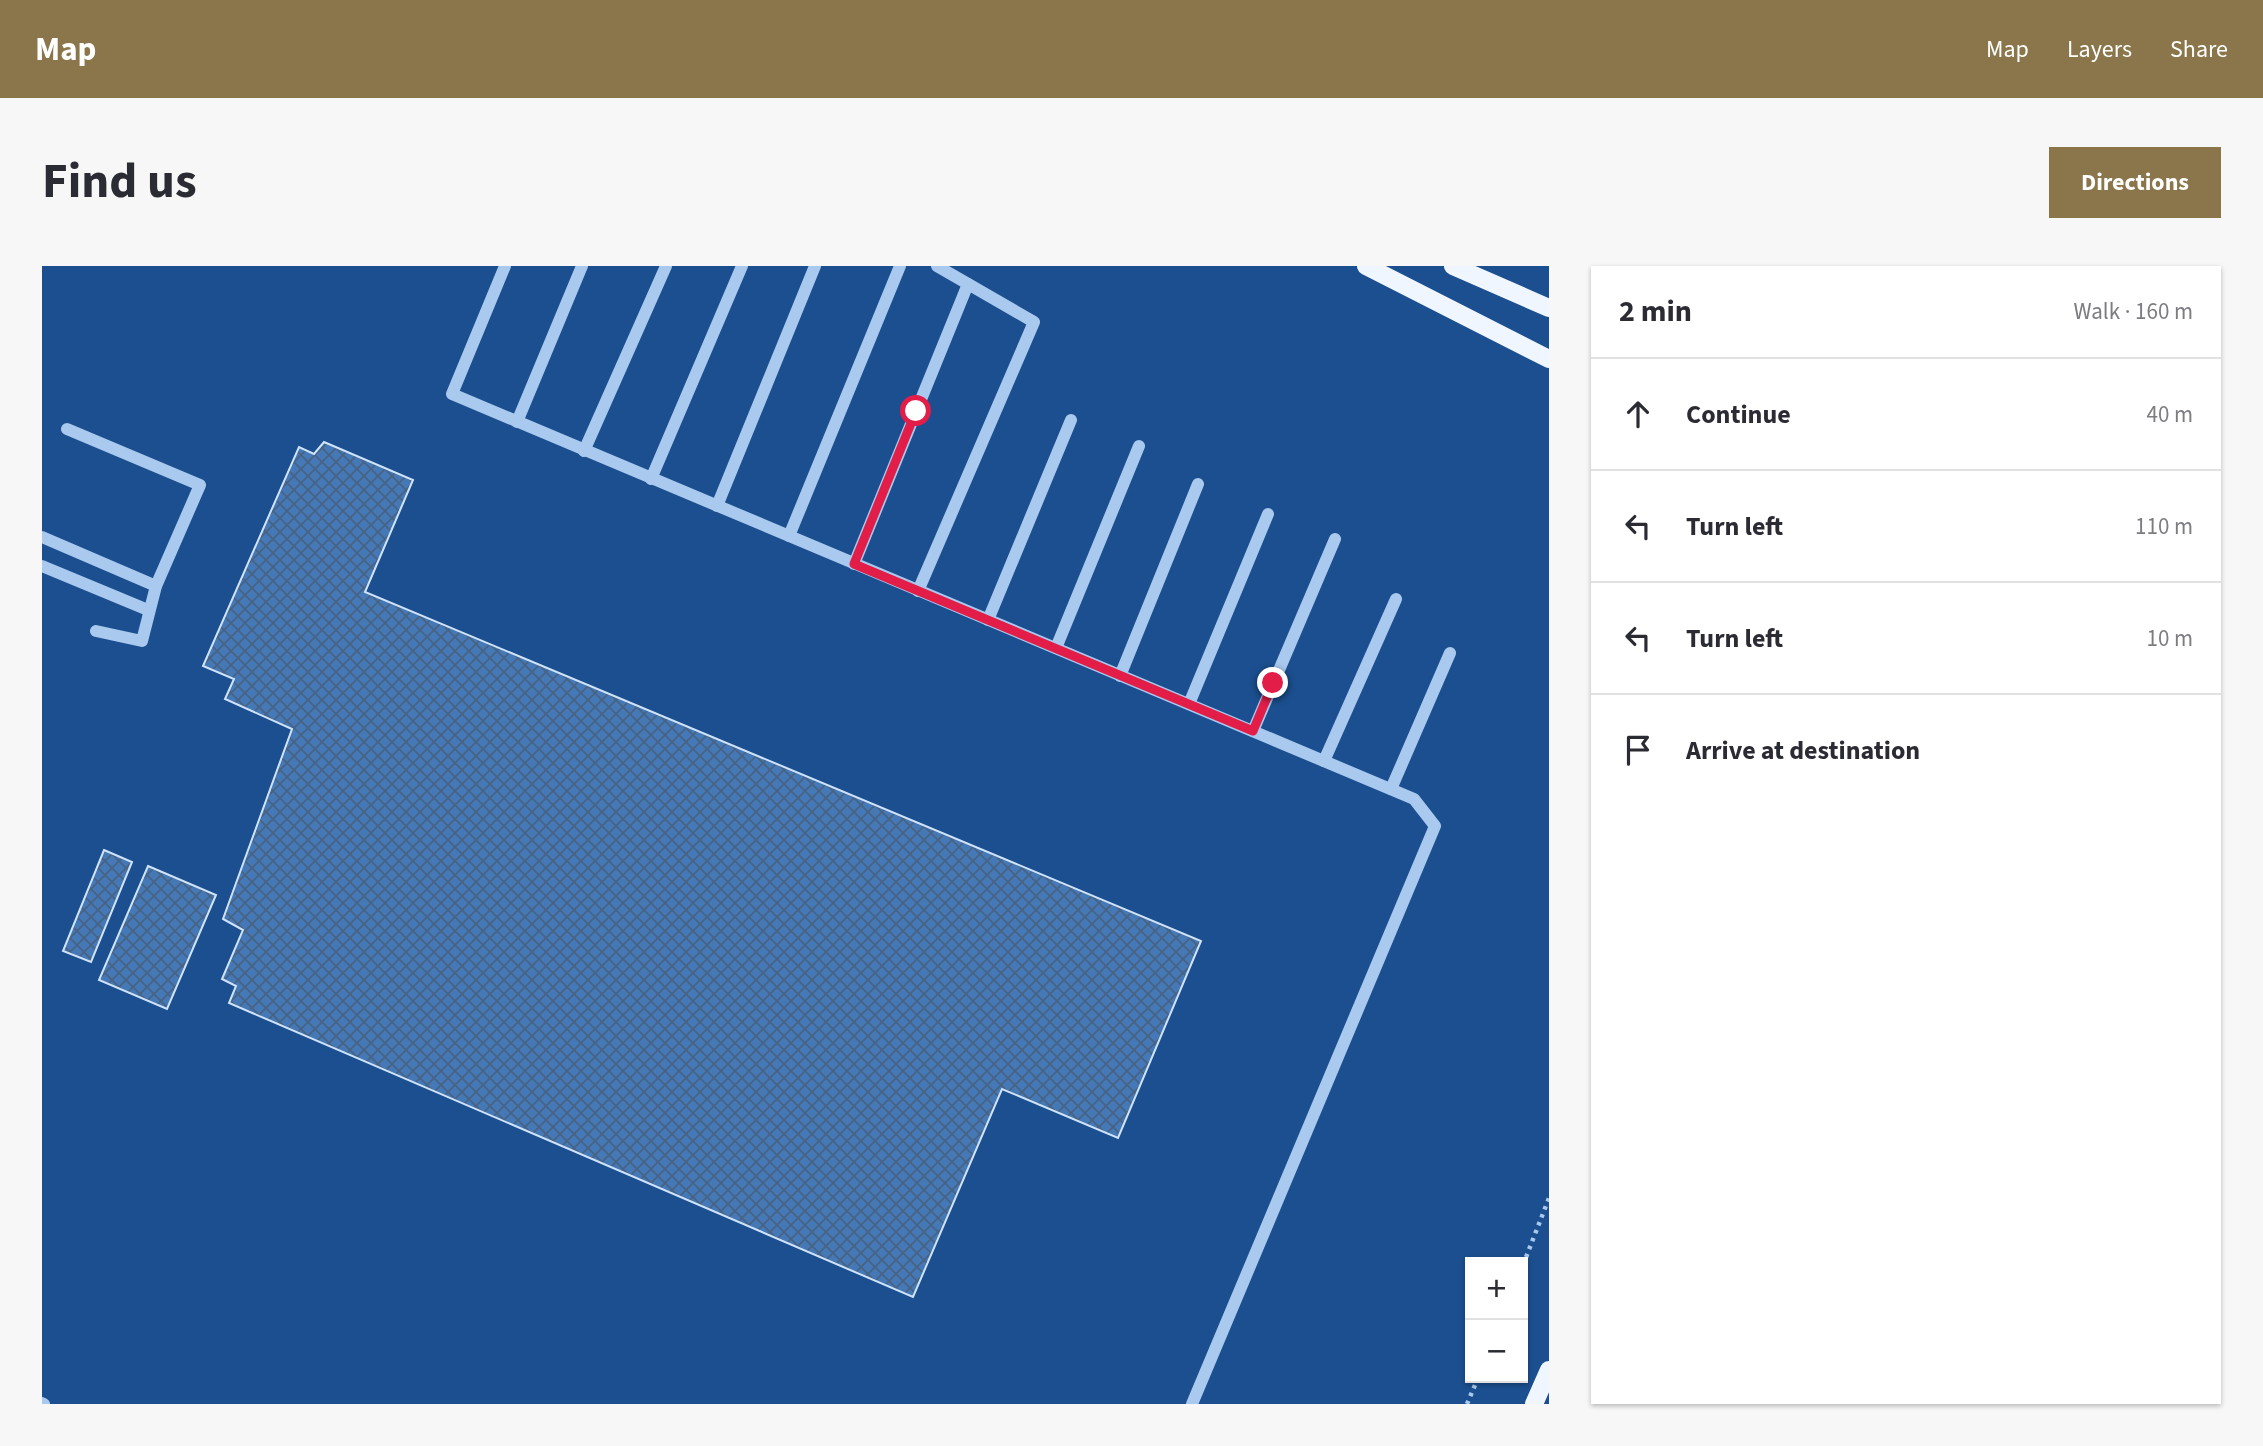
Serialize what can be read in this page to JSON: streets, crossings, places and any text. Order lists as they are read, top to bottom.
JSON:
{
  "page": {
    "header": "Map",
    "nav": ["Map", "Layers", "Share"],
    "title": "Find us",
    "buttons": "Directions",
    "heading": ["2 min", "Walk · 160 m"],
    "list": [
      ["Continue", "40 m"],
      ["Turn left", "110 m"],
      ["Turn left", "10 m"],
      "Arrive at destination"
    ],
    "map_buttons": ["+", "−"]
  }
}
